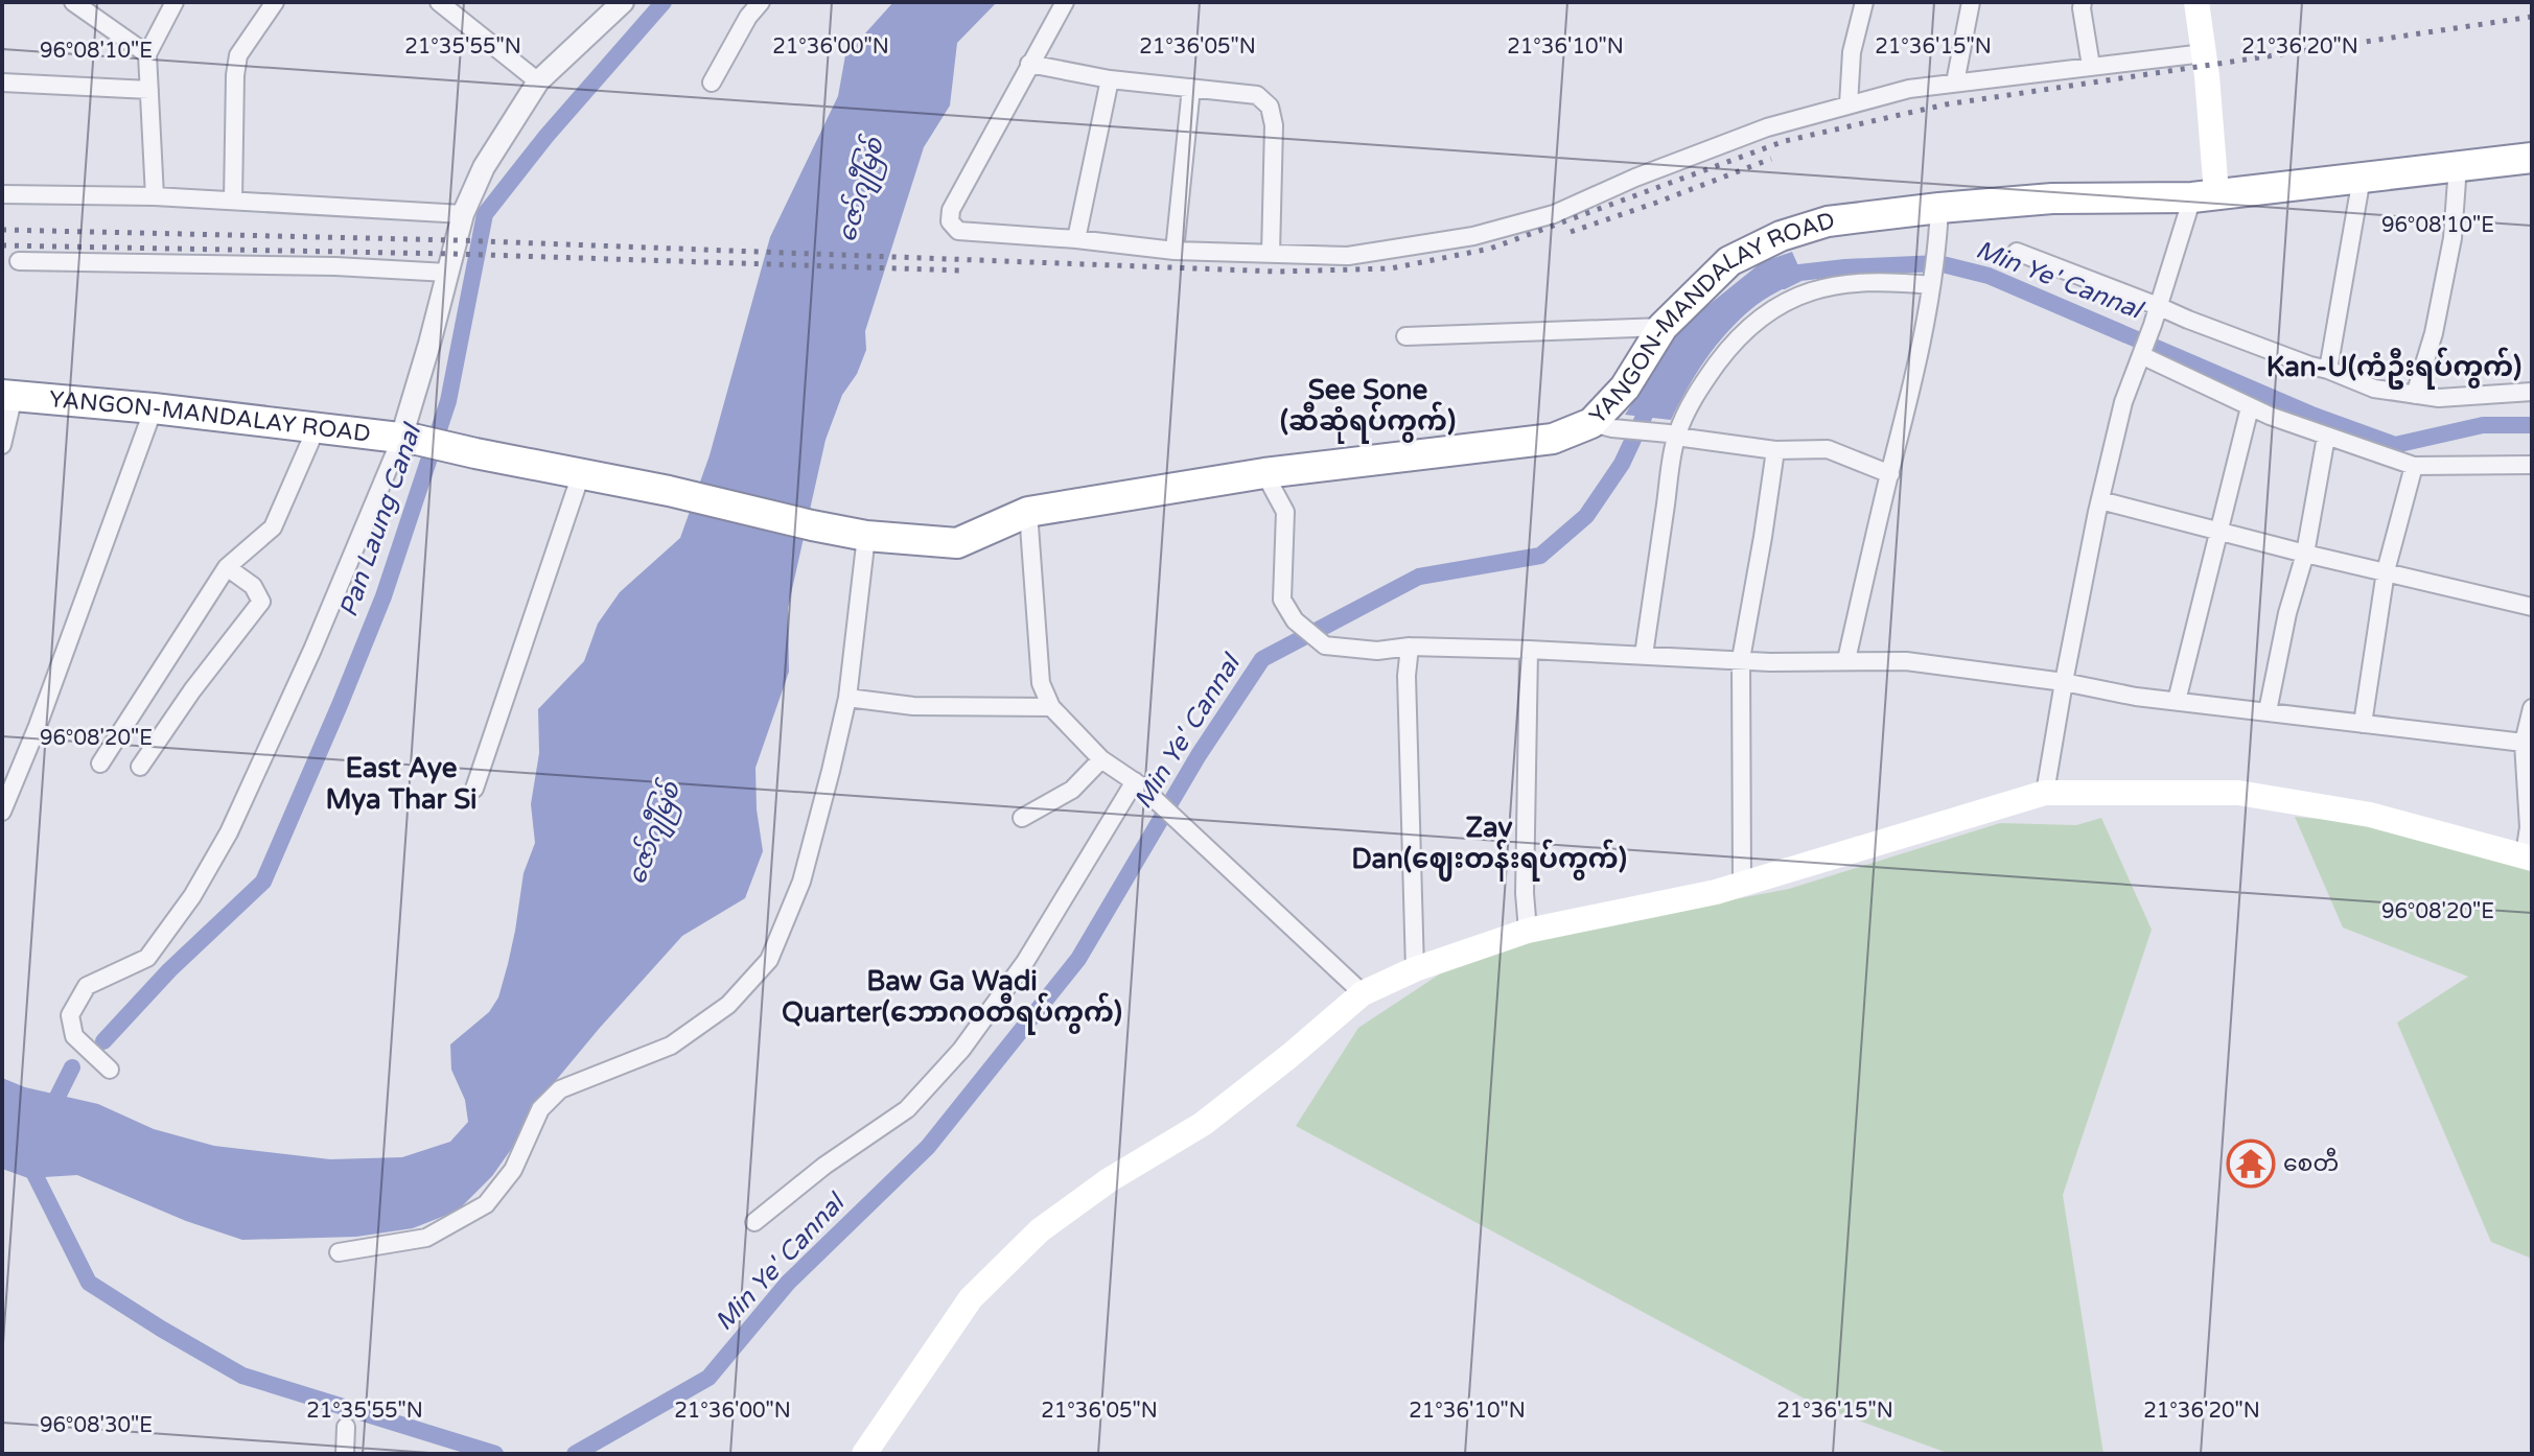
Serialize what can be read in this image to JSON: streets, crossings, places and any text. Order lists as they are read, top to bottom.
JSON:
{
  "streets": {
    "highway": ["YANGON-MANDALAY ROAD"]
  },
  "districts": [
    "Kan-U(ကံဦးရပ်ကွက်)",
    "See Sone (ဆီဆုံရပ်ကွက်)",
    "East Aye Mya Thar Si",
    "Zay Dan(ဈေးတန်းရပ်ကွက်)",
    "Baw Ga Wadi Quarter(ဘောဂ၀တီရပ်ကွက်)"
  ],
  "water": ["ဇော်ဂျီမြစ်", "Min Ye' Cannal", "Pan Laung Canal"],
  "places": {
    "temple": ["စေတီ"]
  },
  "coordinates": [
    "21°35'55\"N",
    "21°36'00\"N",
    "21°36'05\"N",
    "21°36'10\"N",
    "21°36'15\"N",
    "21°36'20\"N",
    "96°08'10\"E",
    "96°08'20\"E",
    "96°08'30\"E"
  ]
}
